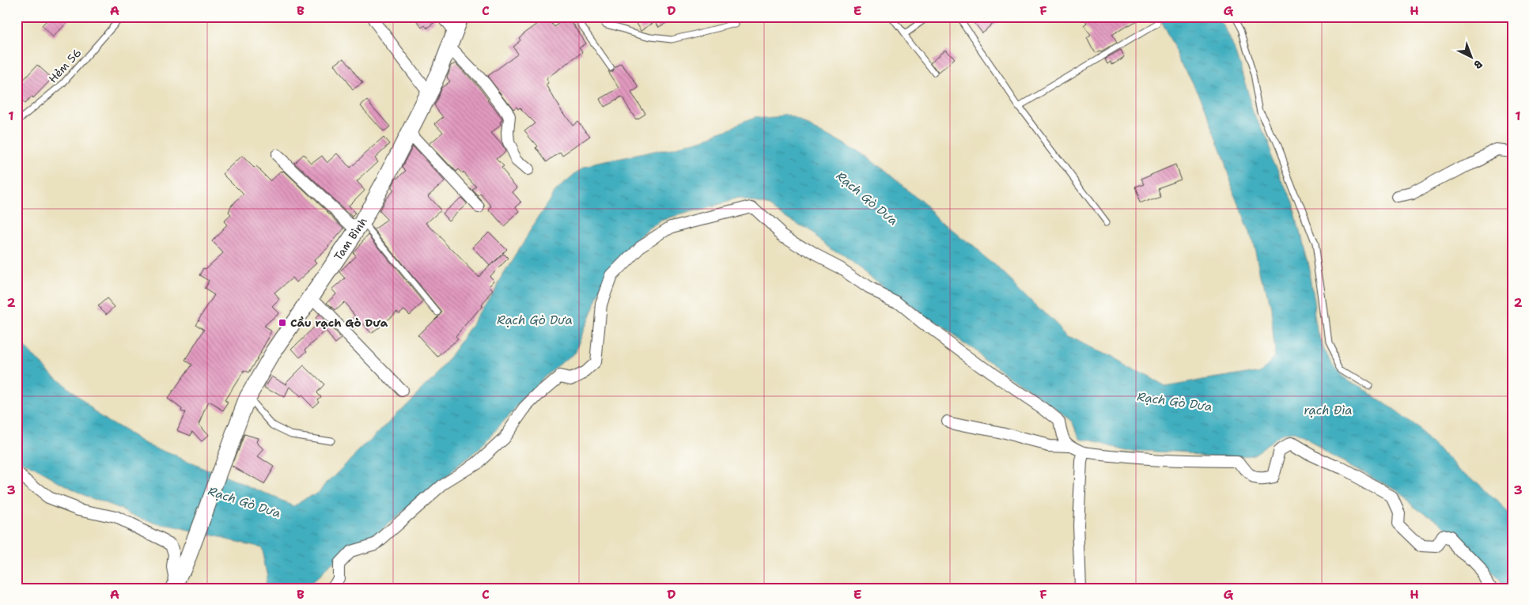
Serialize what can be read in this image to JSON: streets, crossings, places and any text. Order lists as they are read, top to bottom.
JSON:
{
  "streets": {
    "main road": ["Tam Bình"],
    "lane": ["Hẻm 56"]
  },
  "water": ["Rạch Gò Dưa", "rạch Đìa"],
  "places": {
    "transit": ["Cầu rạch Gò Dưa"]
  },
  "north": "bottom right",
  "grid": {
    "columns": [
      "A",
      "B",
      "C",
      "D",
      "E",
      "F",
      "G",
      "H"
    ],
    "rows": ["1", "2", "3"]
  }
}
